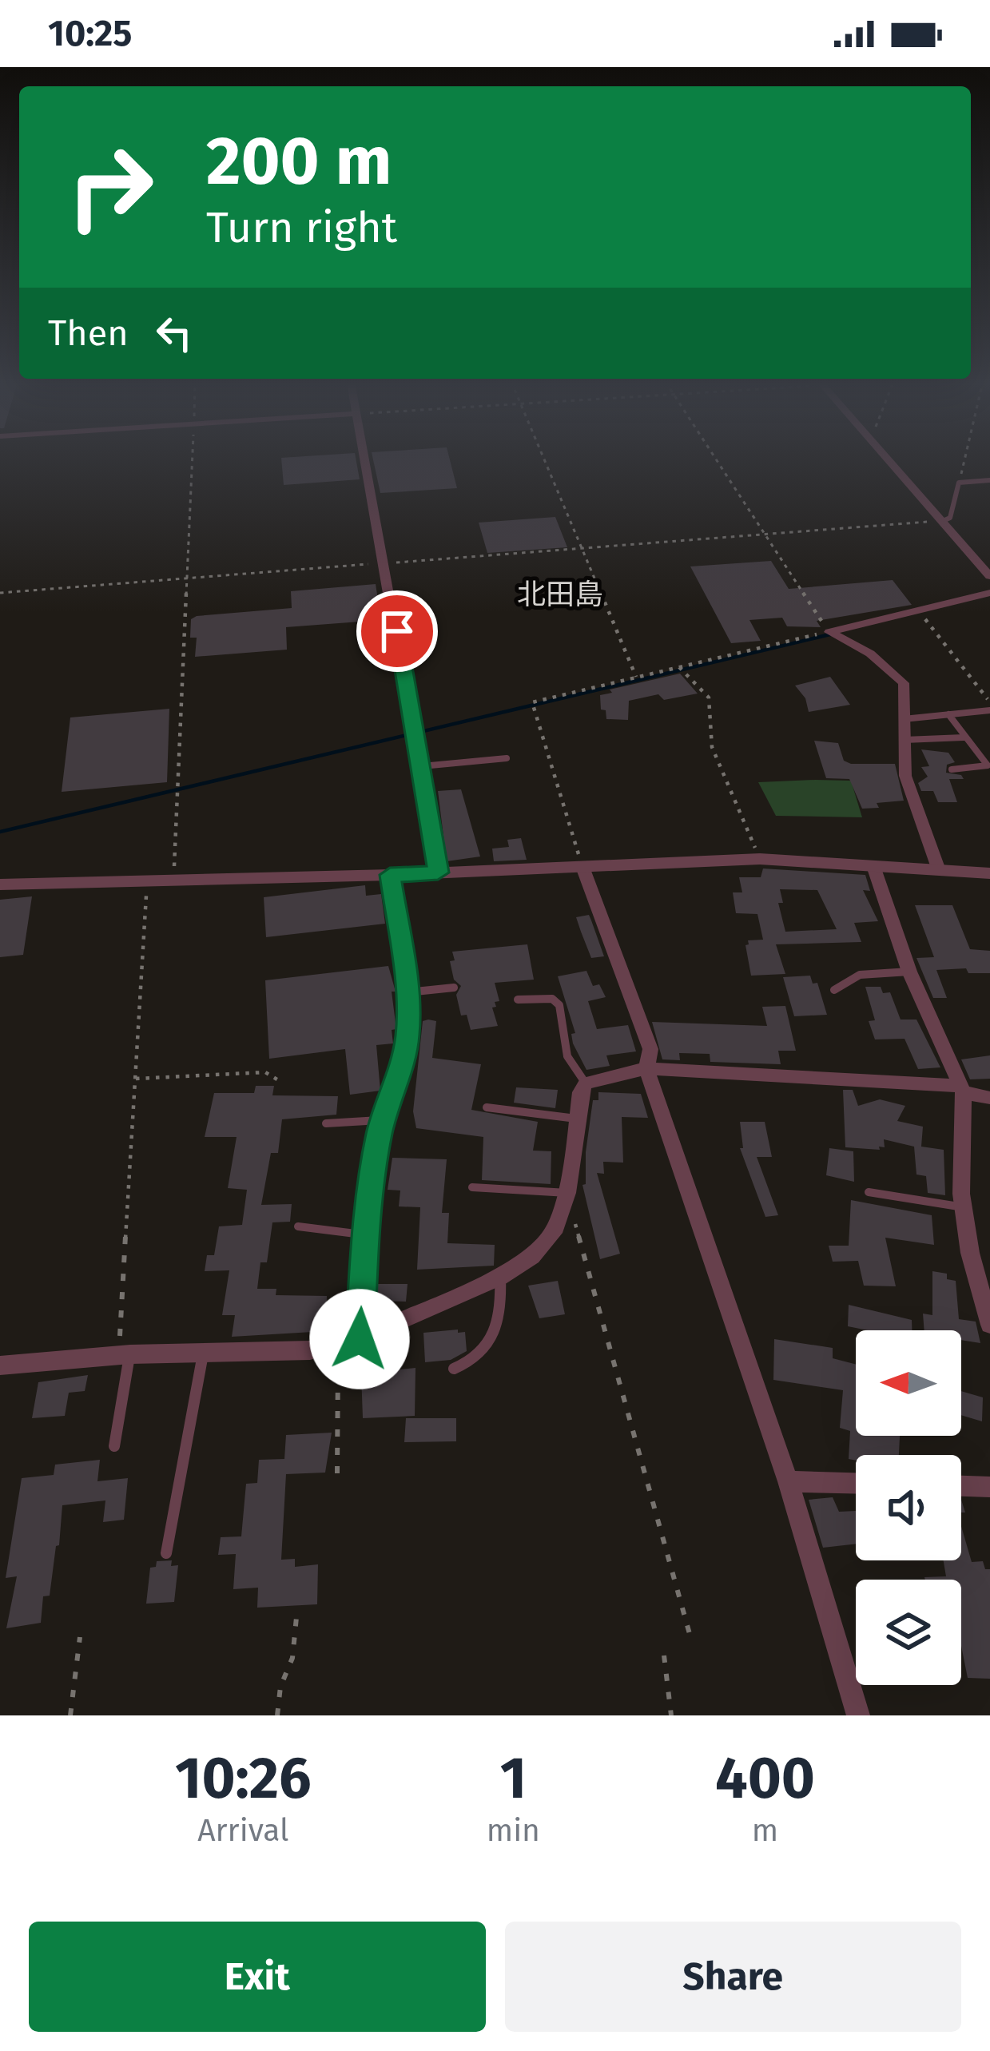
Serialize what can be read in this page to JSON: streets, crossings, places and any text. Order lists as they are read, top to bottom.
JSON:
{
  "districts": ["北田島"],
  "north": "left",
  "page": {
    "status": "10:25",
    "turn": ["200 m", "Turn right"],
    "then": "Then",
    "eta": [
      "10:26",
      "Arrival",
      "1",
      "min",
      "400",
      "m"
    ],
    "buttons": ["Exit", "Share"]
  }
}
